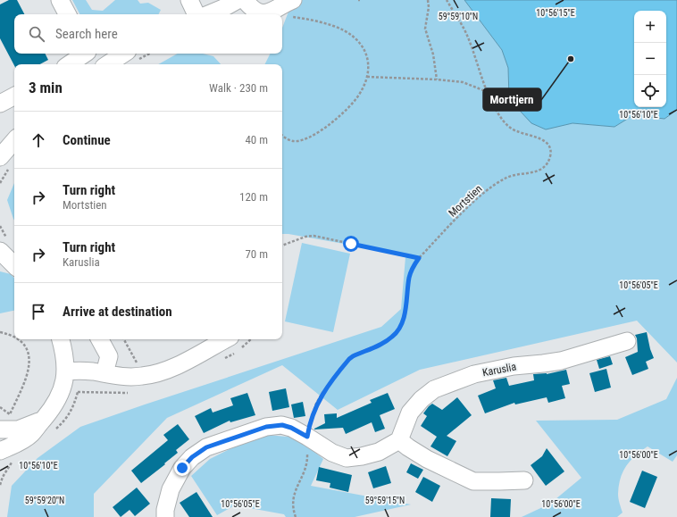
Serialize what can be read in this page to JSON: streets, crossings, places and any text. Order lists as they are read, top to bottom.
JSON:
{
  "streets": {
    "street": ["Karuslia"],
    "path": ["Mortstien"]
  },
  "places": ["Morttjern"],
  "page": {
    "map_buttons": ["+", "−"],
    "search": "Search here",
    "heading": ["3 min", "Walk · 230 m"],
    "list": [
      ["Continue", "40 m"],
      ["Turn right", "Mortstien", "120 m"],
      ["Turn right", "Karuslia", "70 m"],
      "Arrive at destination"
    ]
  },
  "coordinates": [
    "10°56'15\"E",
    "59°59'10\"N",
    "10°56'10\"E",
    "10°56'05\"E",
    "10°56'00\"E",
    "59°59'20\"N",
    "59°59'15\"N"
  ]
}
